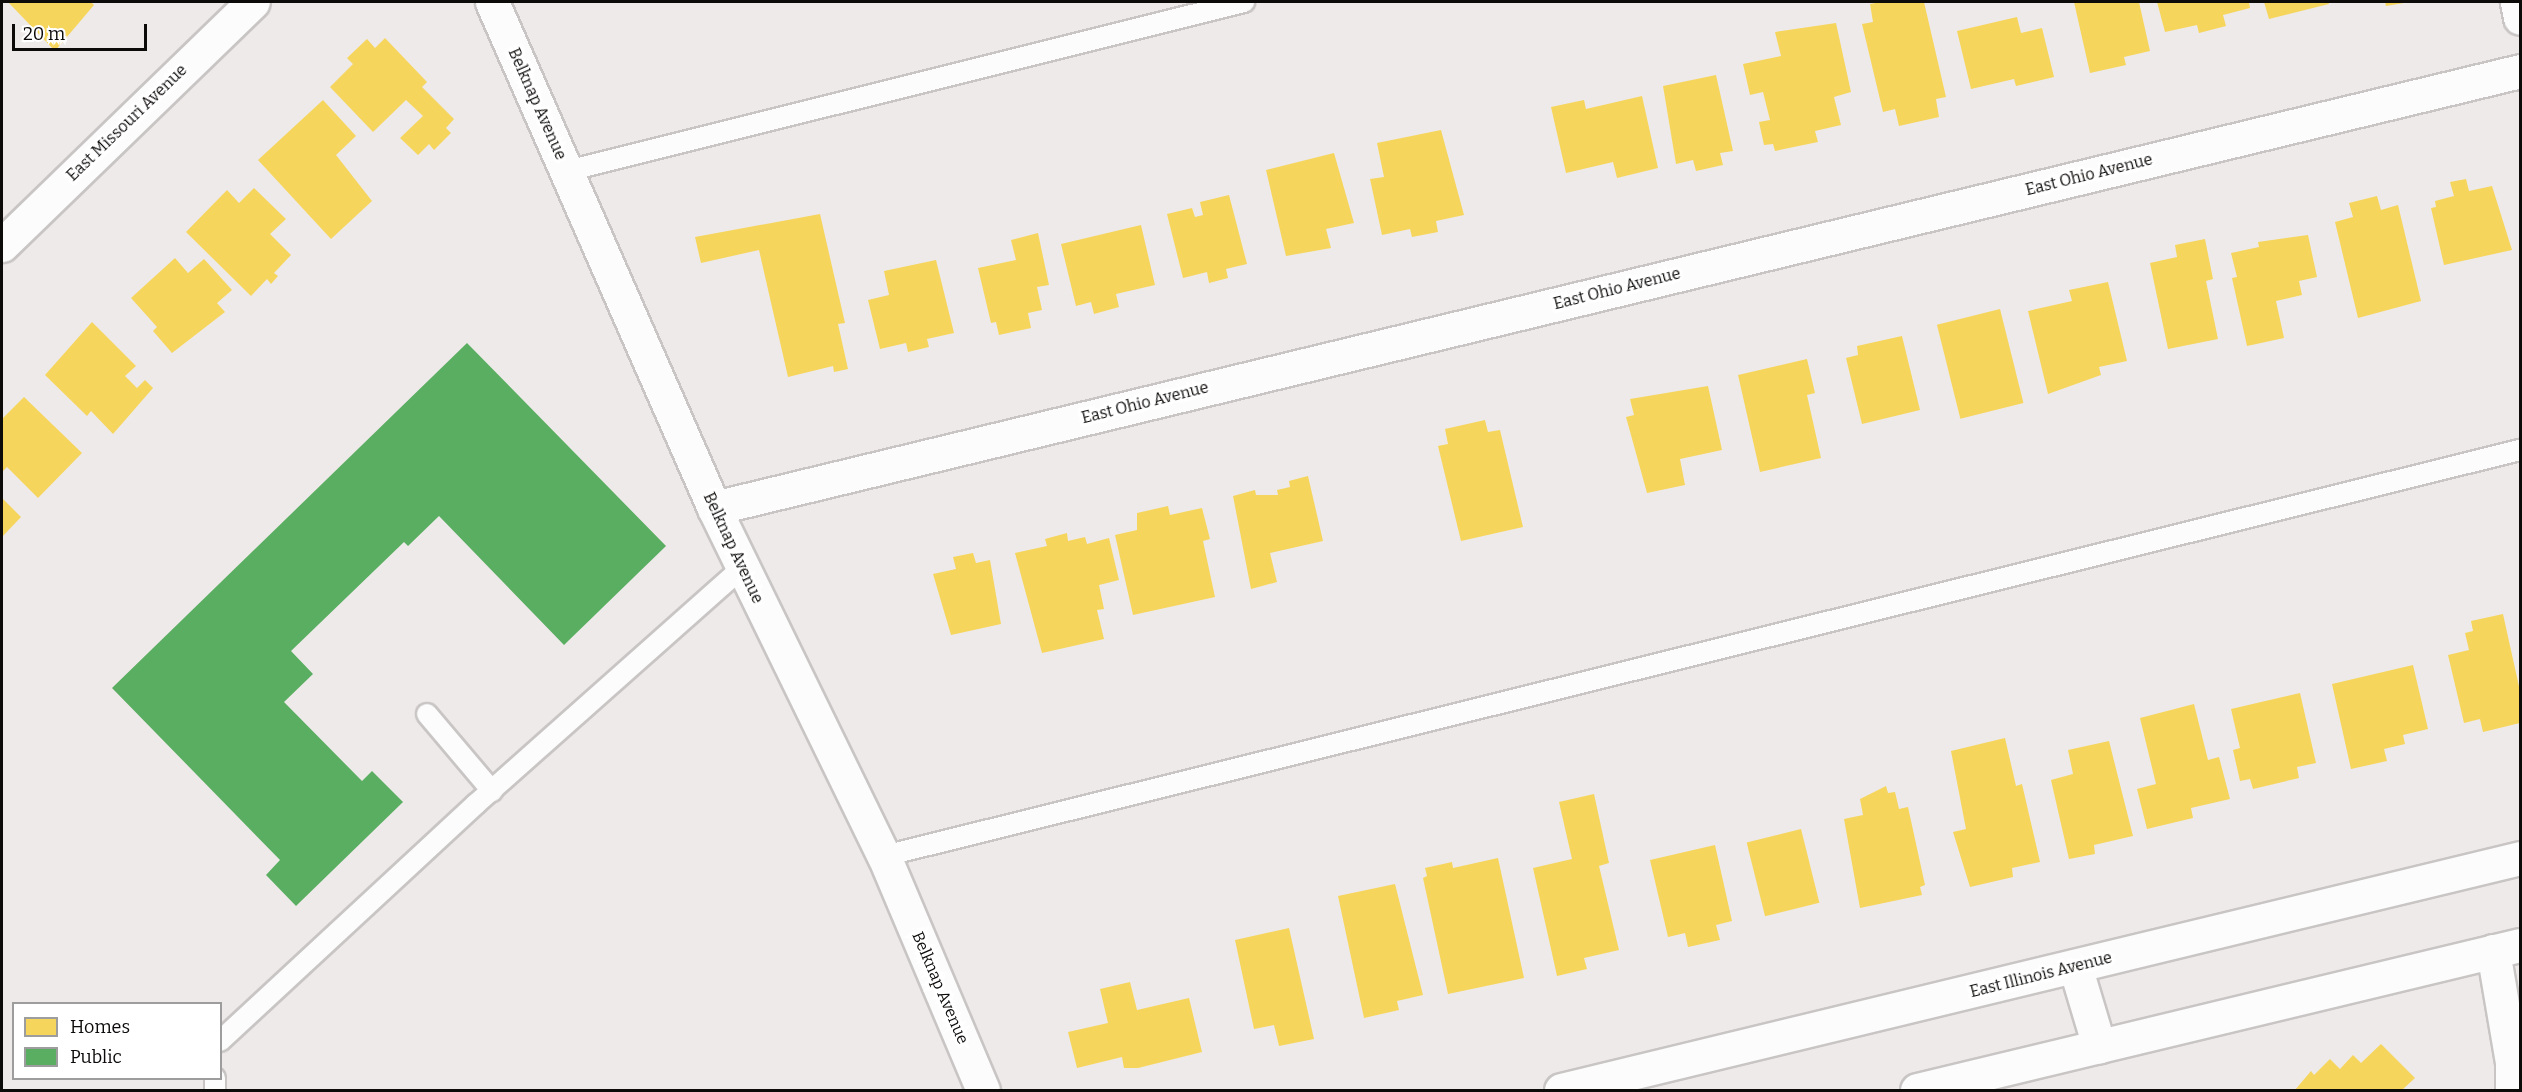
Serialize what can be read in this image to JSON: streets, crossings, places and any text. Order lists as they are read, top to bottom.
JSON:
{
  "streets": {
    "street": [
      "Belknap Avenue",
      "East Missouri Avenue",
      "East Ohio Avenue",
      "East Illinois Avenue"
    ]
  },
  "crossings": [
    ["Belknap Avenue", "East Ohio Avenue"]
  ],
  "legend": ["Homes", "Public"],
  "scale_bar": "20 m"
}
